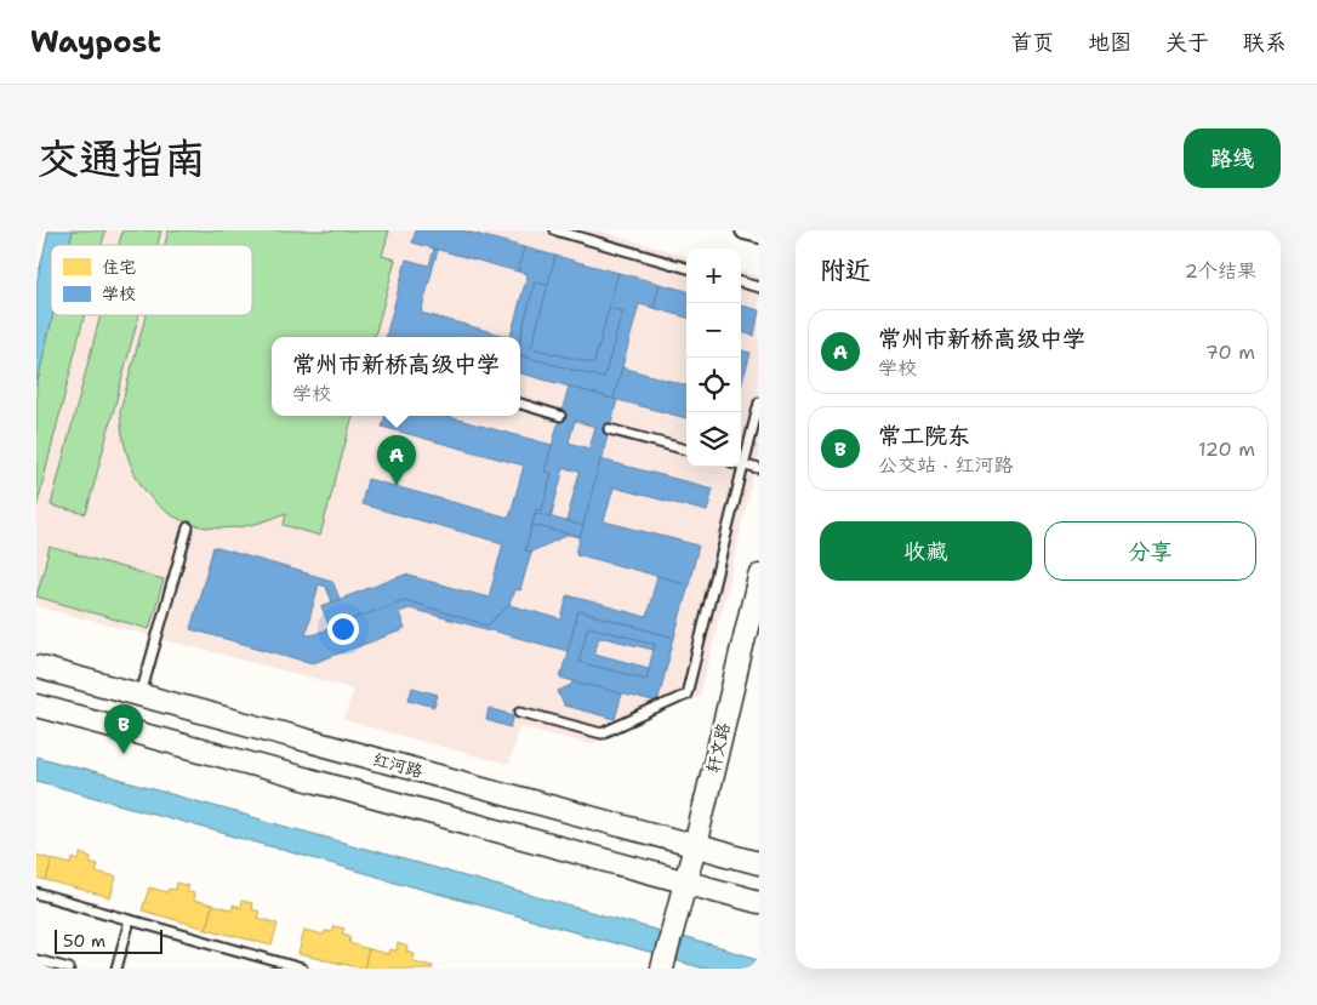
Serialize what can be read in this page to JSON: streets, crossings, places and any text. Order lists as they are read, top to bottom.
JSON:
{
  "streets": {
    "street": ["轩文路", "红河路"]
  },
  "crossings": [
    ["轩文路", "红河路"]
  ],
  "legend": ["住宅", "学校"],
  "scale_bar": "50 m",
  "page": {
    "header": "Waypost",
    "nav": [
      "首页",
      "地图",
      "关于",
      "联系"
    ],
    "buttons": [
      "路线",
      ["收藏", "分享"]
    ],
    "title": "交通指南",
    "heading": ["附近", "2个结果"],
    "map_buttons": ["+", "−"],
    "list": [
      {
        "mark": "A",
        "name": "常州市新桥高级中学",
        "note": "学校",
        "value": "70 m"
      },
      {
        "mark": "B",
        "name": "常工院东",
        "note": "公交站 · 红河路",
        "value": "120 m"
      }
    ],
    "popup": ["常州市新桥高级中学", "学校"],
    "pins": ["A", "B"],
    "scale": "50 m"
  }
}
